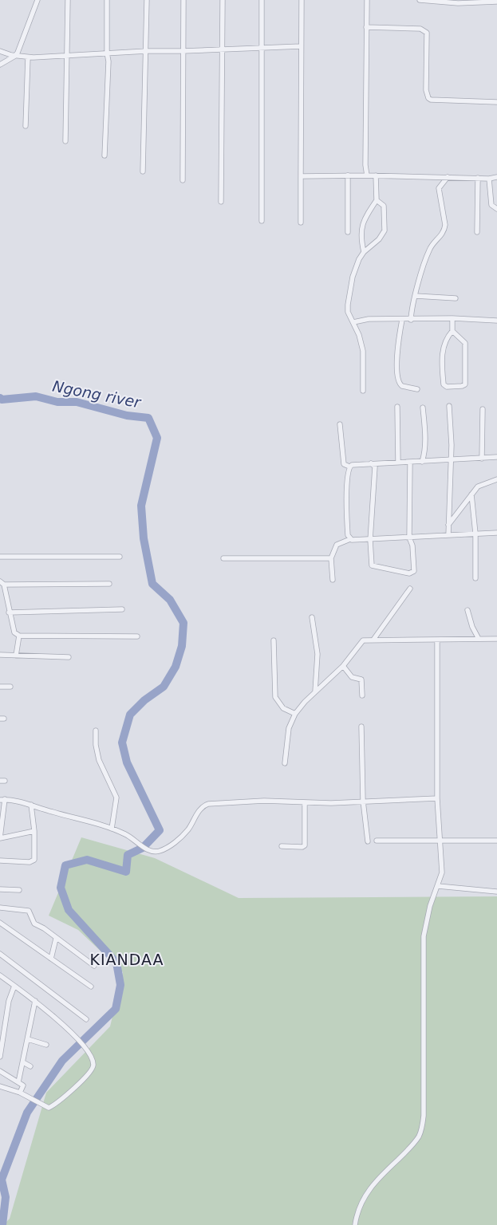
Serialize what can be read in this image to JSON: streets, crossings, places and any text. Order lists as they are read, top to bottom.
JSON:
{
  "districts": ["KIANDAA"],
  "water": ["Ngong river"]
}
